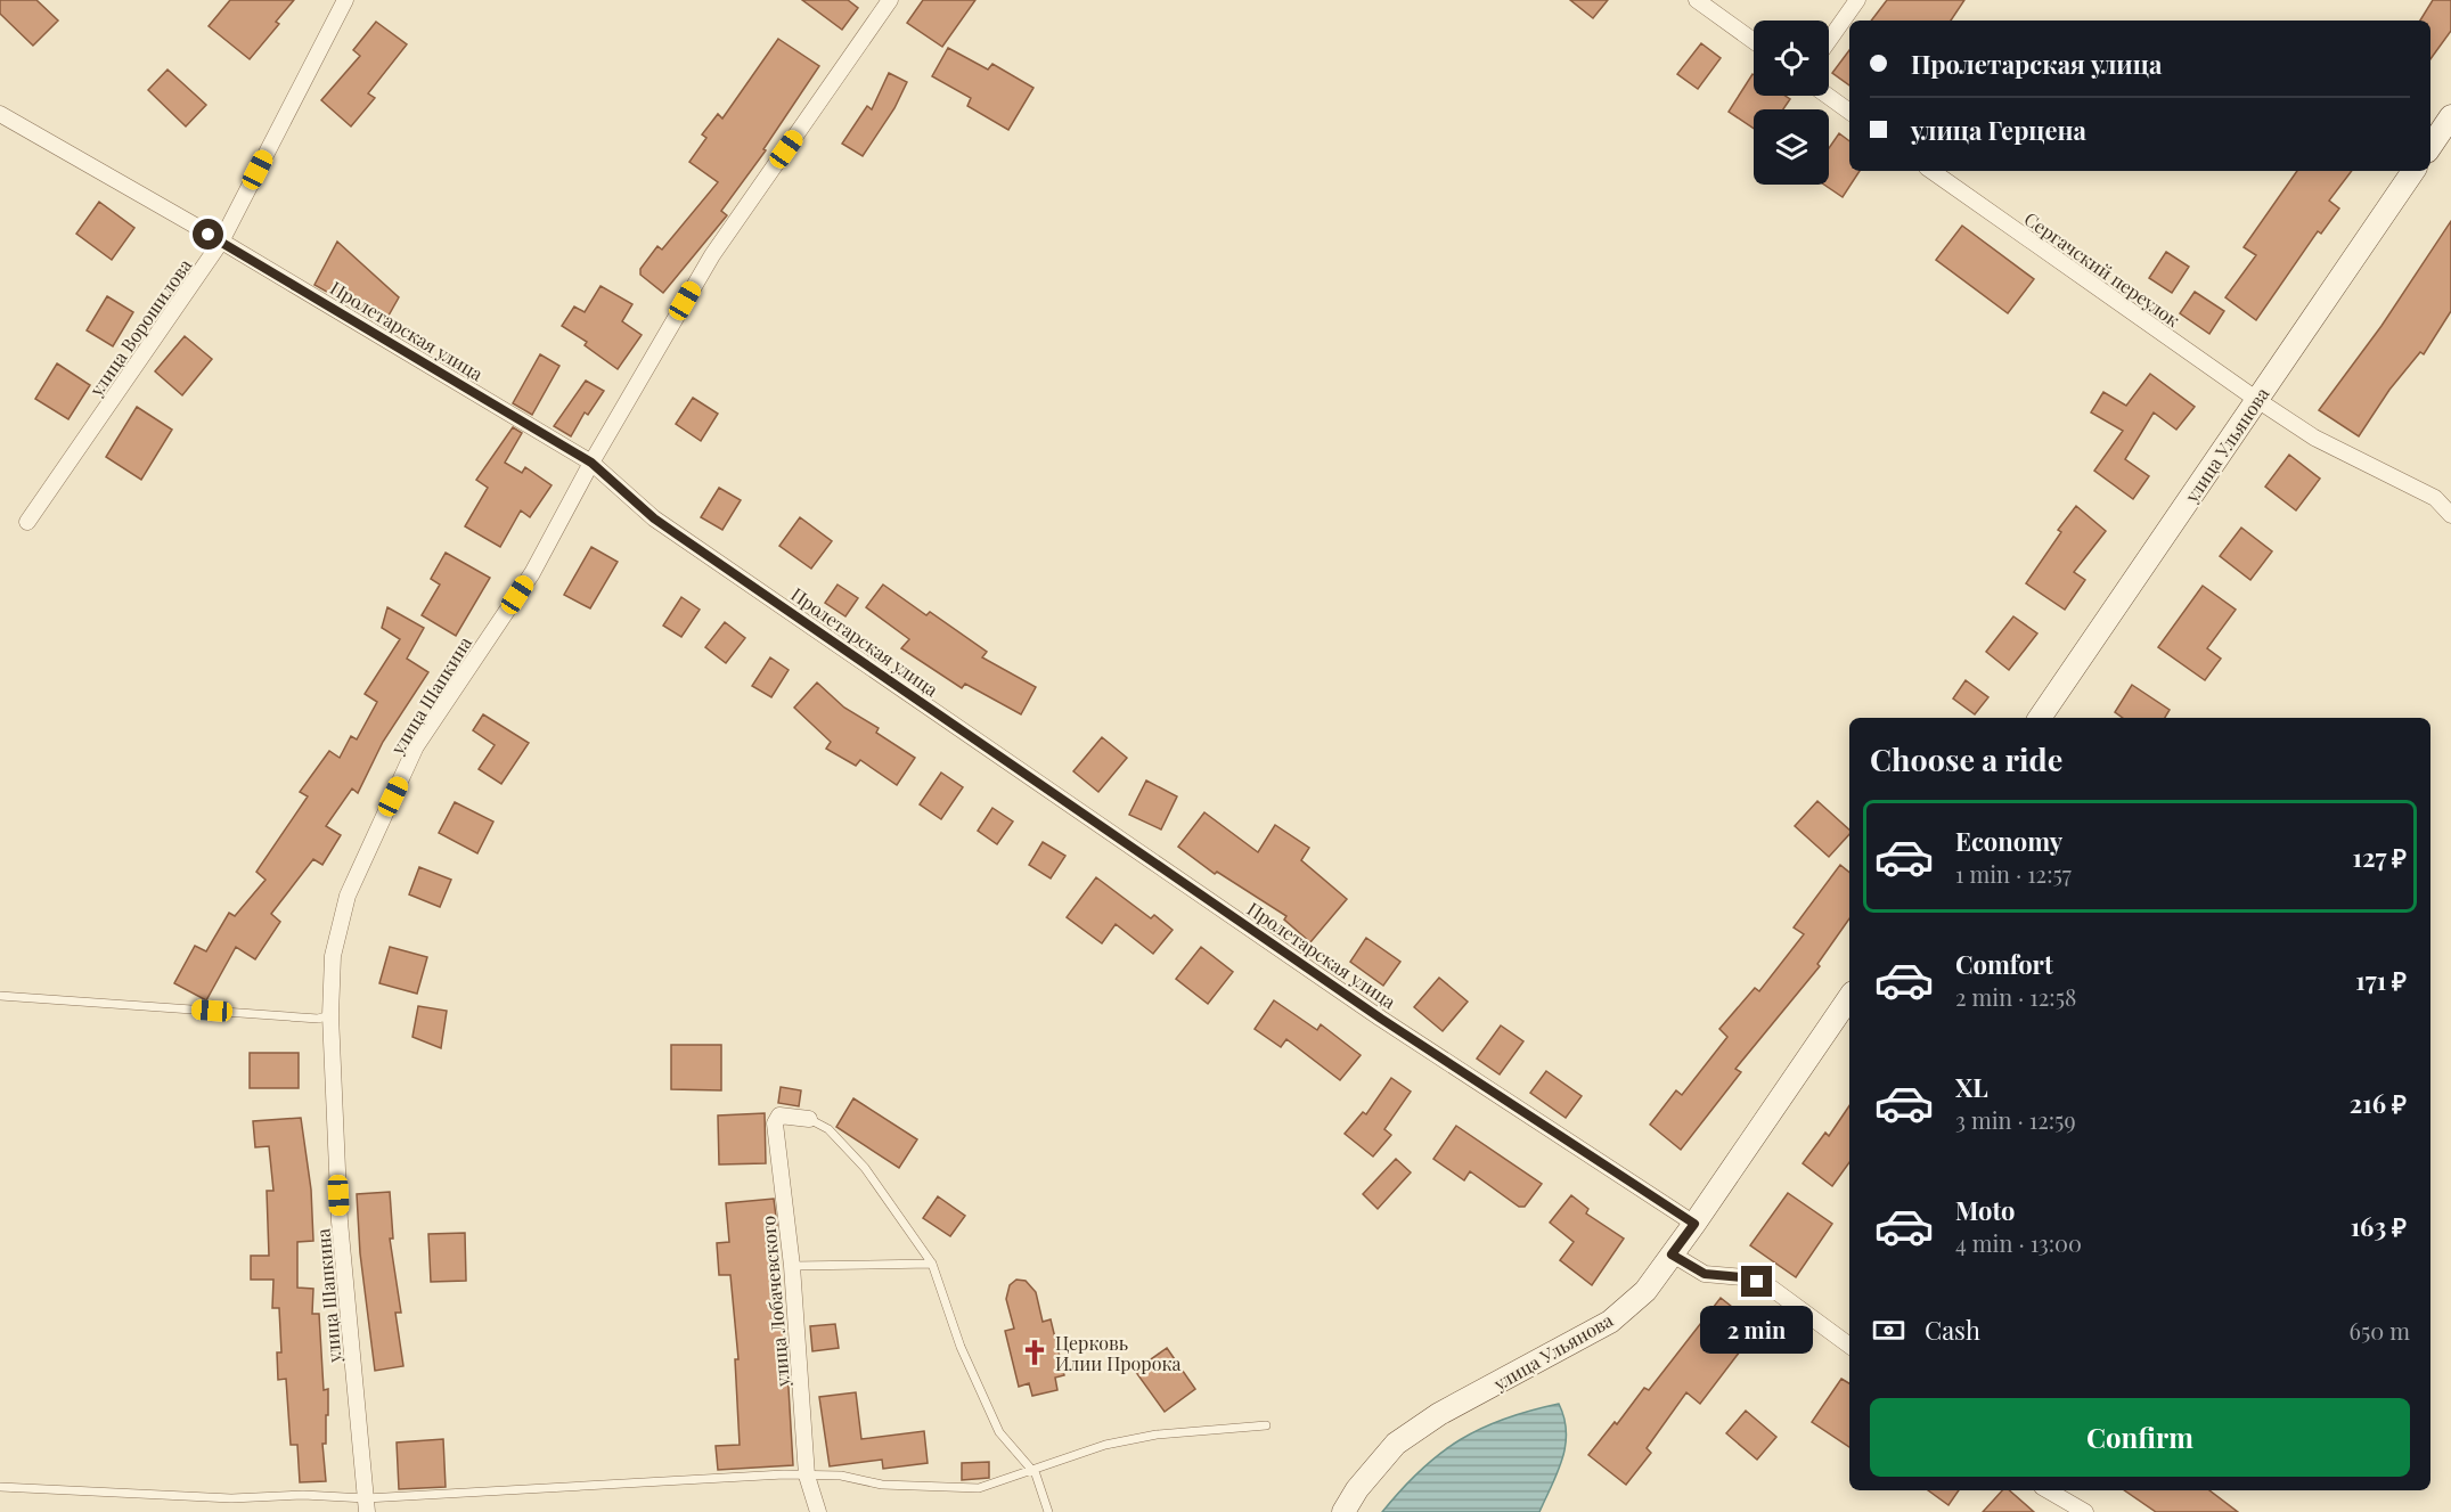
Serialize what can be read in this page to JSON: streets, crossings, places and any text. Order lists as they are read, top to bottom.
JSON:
{
  "streets": {
    "main road": ["улица Ульянова"],
    "street": [
      "Сергачский переулок",
      "улица Ворошилова",
      "Пролетарская улица",
      "улица Шапкина",
      "улица Лобачевского"
    ]
  },
  "crossings": [
    ["Сергачский переулок", "улица Ульянова"],
    ["улица Ворошилова", "Пролетарская улица"],
    ["Пролетарская улица", "улица Ульянова"],
    ["Пролетарская улица", "улица Шапкина"]
  ],
  "places": {
    "church": ["Церковь Илии Пророка"]
  },
  "page": {
    "banner": ["Пролетарская улица", "улица Герцена"],
    "heading": "Choose a ride",
    "list": [
      {
        "name": "Economy",
        "note": "1 min · 12:57",
        "value": "127 ₽"
      },
      {
        "name": "Comfort",
        "note": "2 min · 12:58",
        "value": "171 ₽"
      },
      {
        "name": "XL",
        "note": "3 min · 12:59",
        "value": "216 ₽"
      },
      {
        "name": "Moto",
        "note": "4 min · 13:00",
        "value": "163 ₽"
      }
    ],
    "pay": ["Cash", "650 m"],
    "bubble": "2 min",
    "buttons": "Confirm"
  }
}
